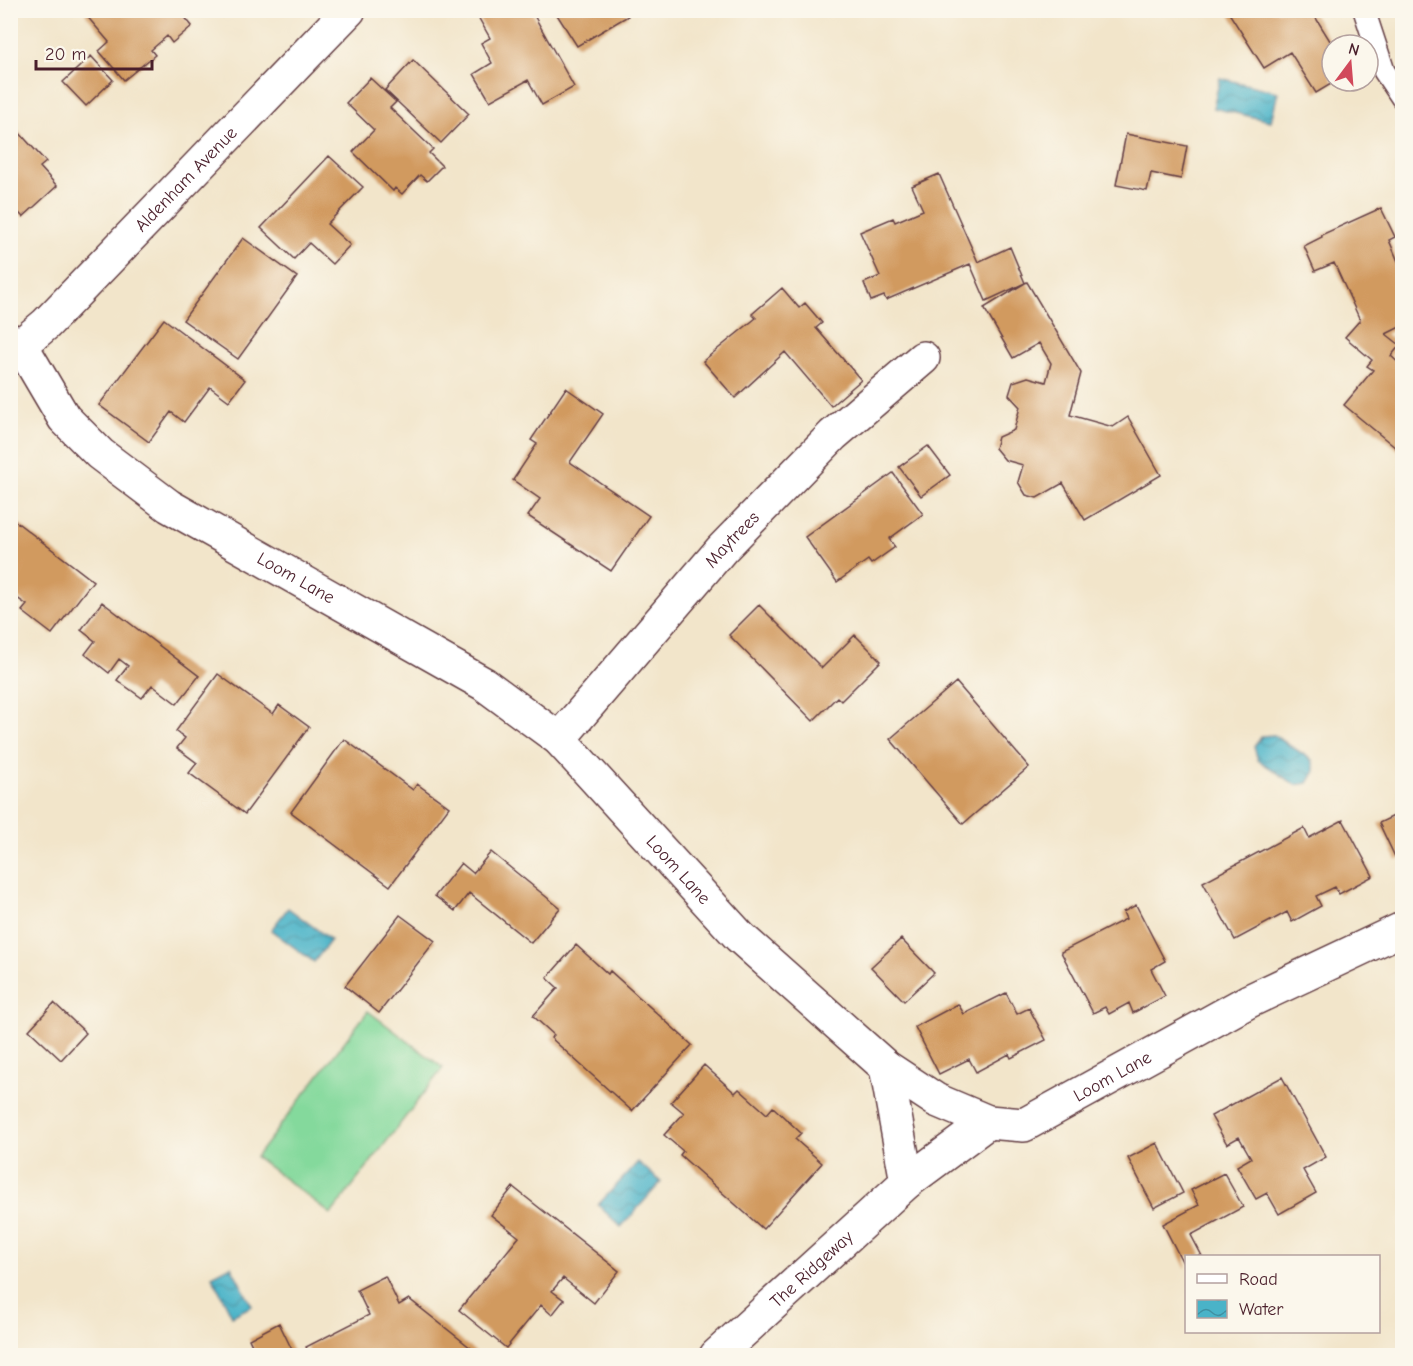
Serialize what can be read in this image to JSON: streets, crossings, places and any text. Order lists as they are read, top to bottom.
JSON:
{
  "streets": {
    "street": [
      "Aldenham Avenue",
      "Maytrees",
      "Loom Lane",
      "The Ridgeway"
    ]
  },
  "crossings": [
    ["Aldenham Avenue", "Loom Lane"],
    ["Maytrees", "Loom Lane"],
    ["Loom Lane", "The Ridgeway"]
  ],
  "legend": ["Road", "Water"],
  "scale_bar": "20 m",
  "north": "top"
}
